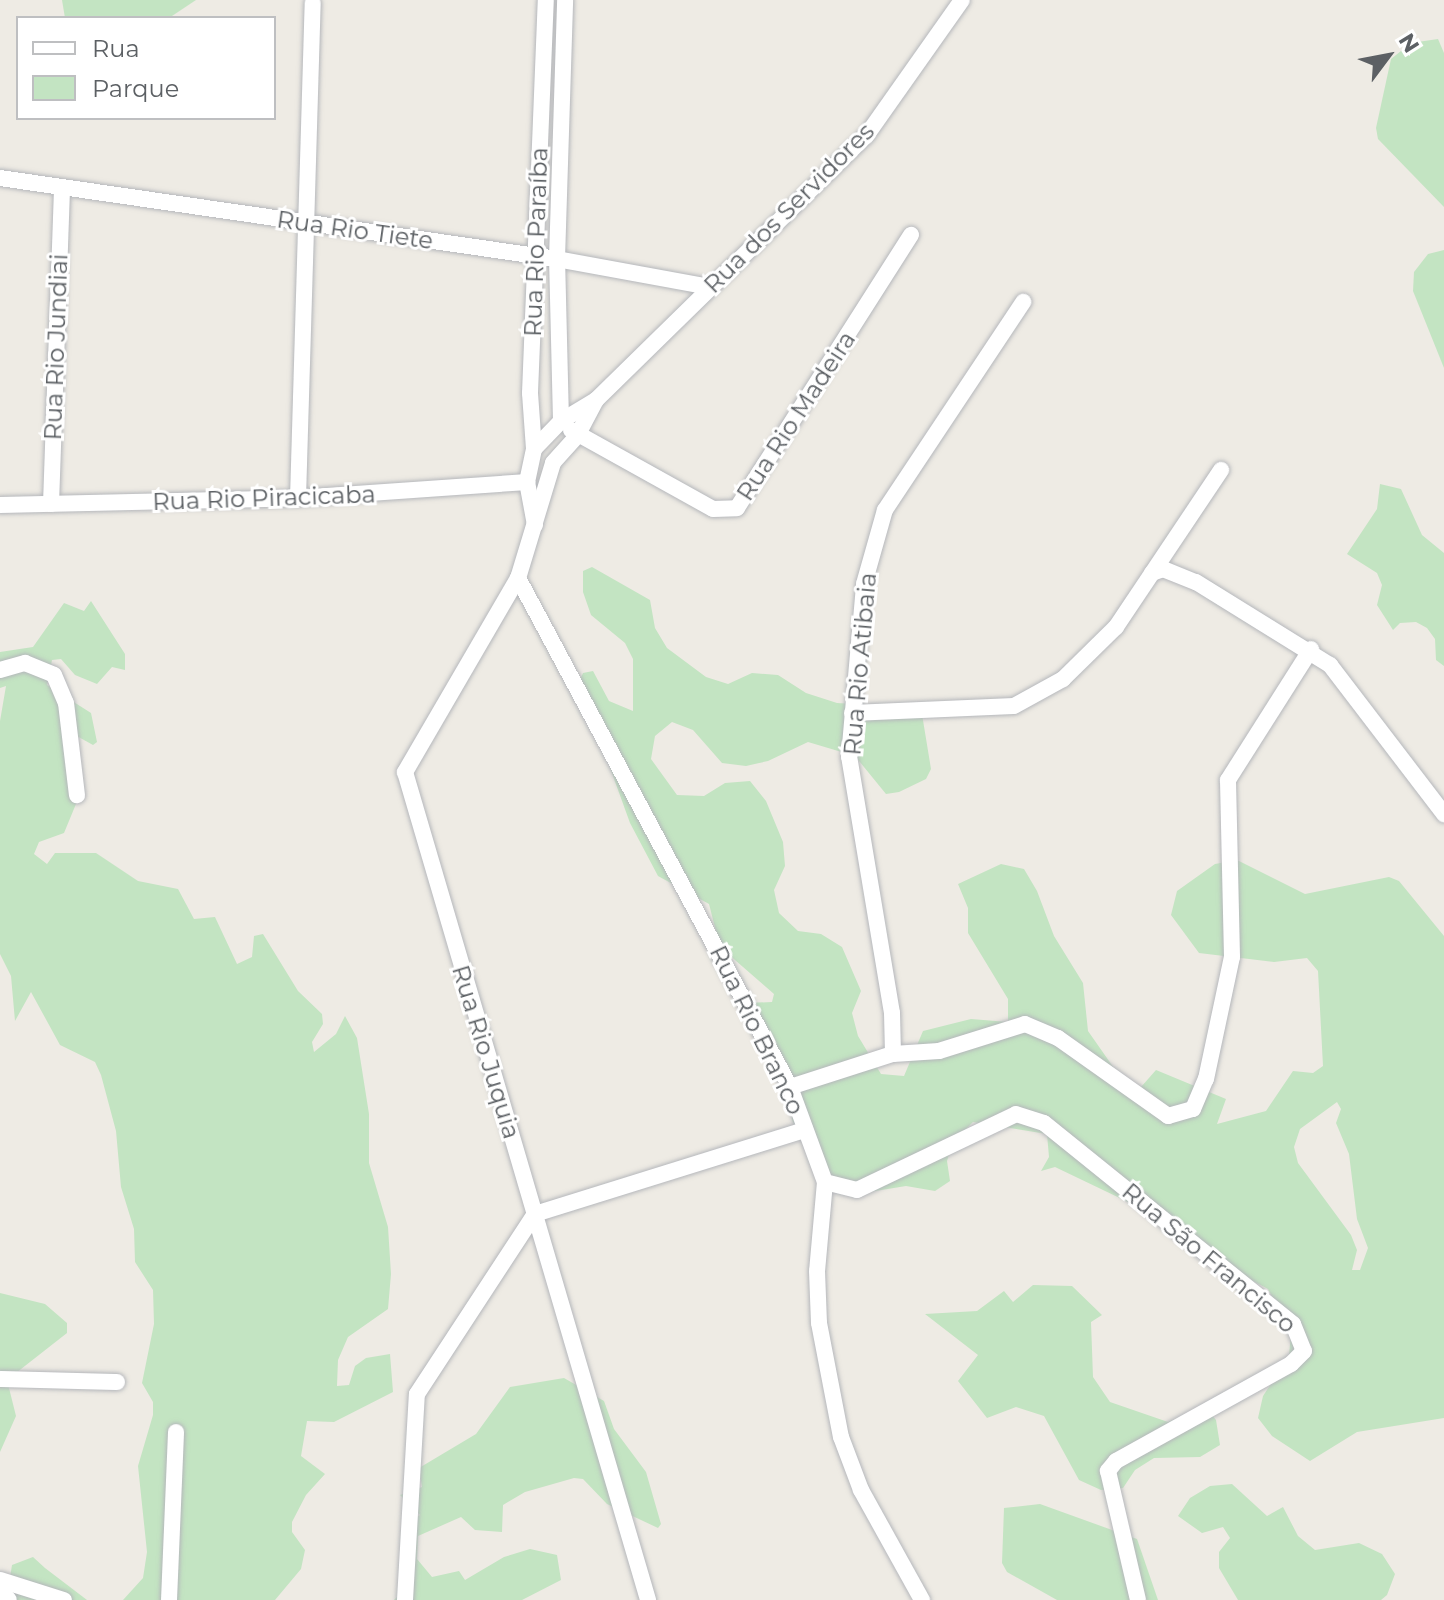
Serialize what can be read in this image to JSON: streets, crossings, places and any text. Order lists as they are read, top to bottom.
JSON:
{
  "streets": {
    "street": [
      "Rua dos Servidores",
      "Rua Rio Tiete",
      "Rua Rio Paraíba",
      "Rua Rio Jundiai",
      "Rua Rio Madeira",
      "Rua Rio Piracicaba",
      "Rua Rio Atibaia",
      "Rua Rio Branco",
      "Rua Rio Juquia",
      "Rua São Francisco"
    ]
  },
  "crossings": [
    ["Rua dos Servidores", "Rua Rio Tiete"],
    ["Rua dos Servidores", "Rua Rio Paraíba"],
    ["Rua dos Servidores", "Rua Rio Madeira"],
    ["Rua dos Servidores", "Rua Rio Juquia"],
    ["Rua Rio Tiete", "Rua Rio Paraíba"],
    ["Rua Rio Tiete", "Rua Rio Jundiai"],
    ["Rua Rio Paraíba", "Rua Rio Madeira"],
    ["Rua Rio Paraíba", "Rua Rio Piracicaba"],
    ["Rua Rio Paraíba", "Rua Rio Juquia"],
    ["Rua Rio Jundiai", "Rua Rio Piracicaba"],
    ["Rua Rio Piracicaba", "Rua Rio Juquia"],
    ["Rua Rio Branco", "Rua Rio Juquia"],
    ["Rua Rio Branco", "Rua São Francisco"]
  ],
  "legend": ["Rua", "Parque"],
  "north": "top right"
}
